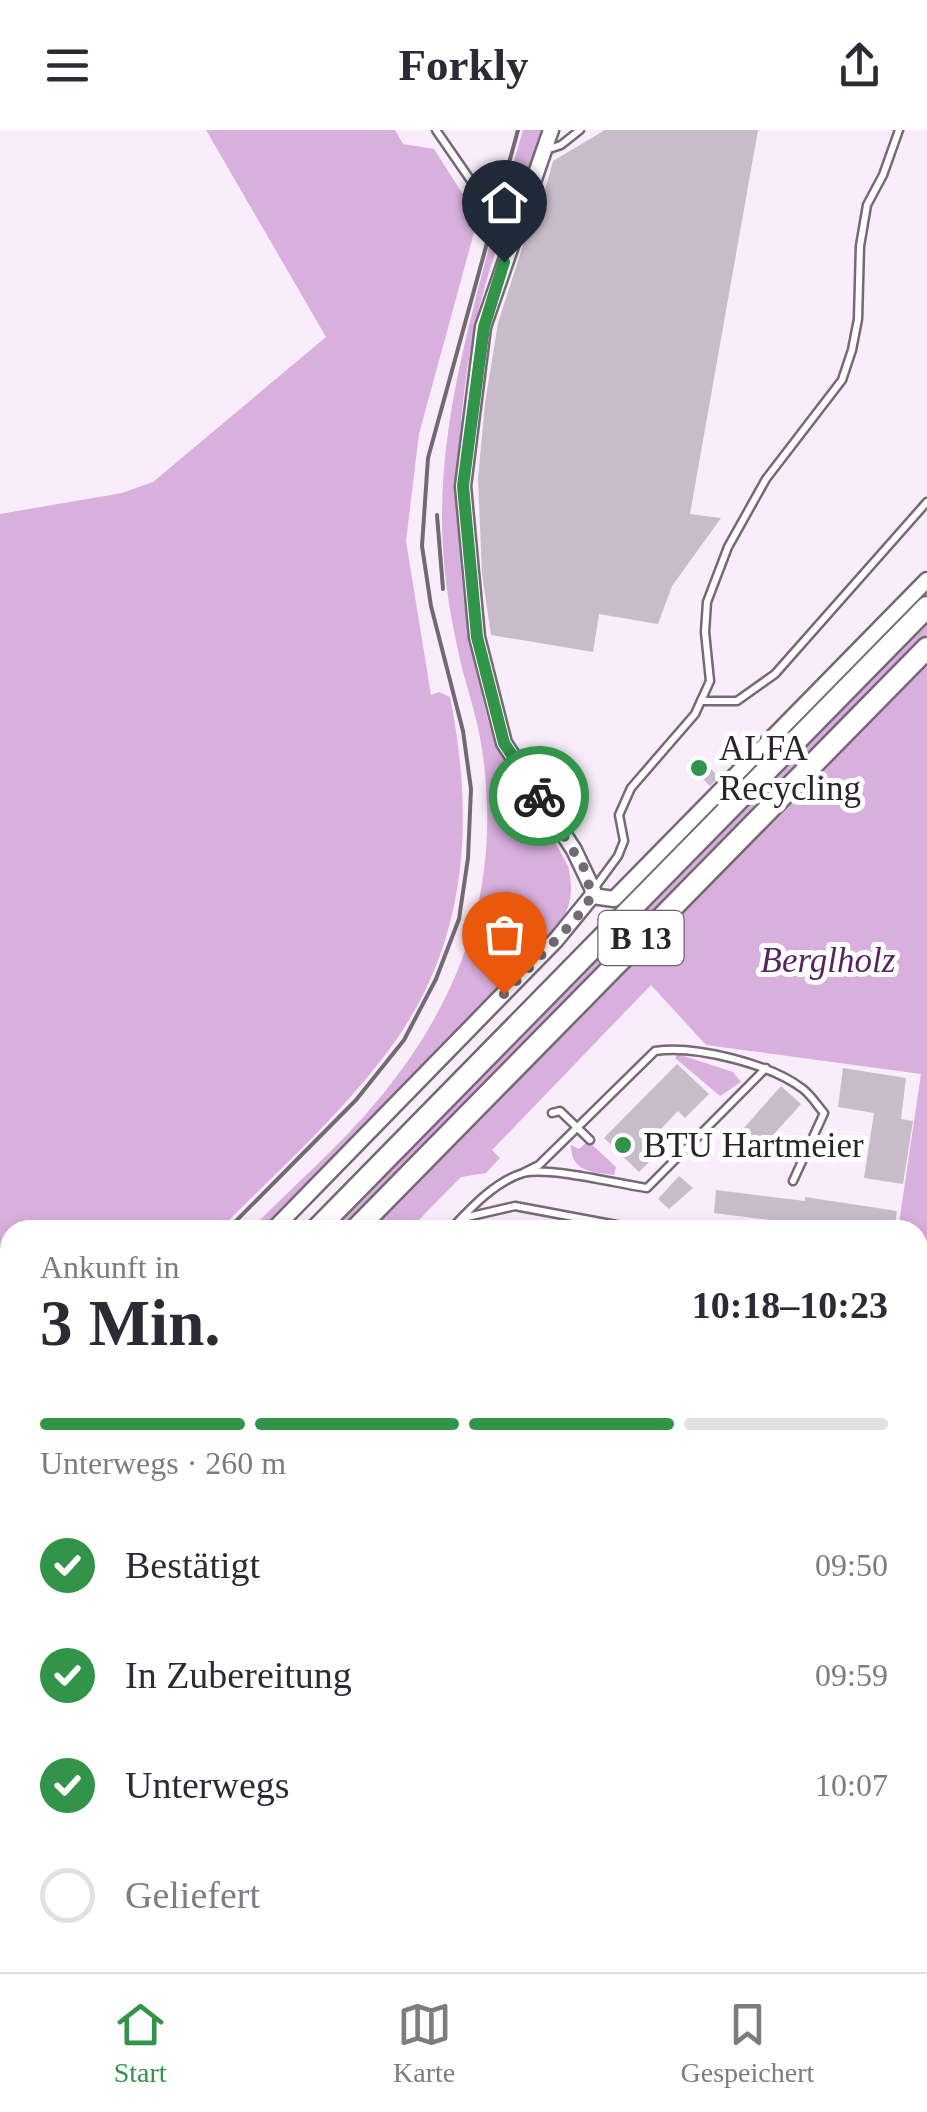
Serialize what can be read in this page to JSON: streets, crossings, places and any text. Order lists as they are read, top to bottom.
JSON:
{
  "streets": {
    "main road": ["B 13"]
  },
  "parks": ["Berglholz"],
  "places": ["ALFA Recycling", "BTU Hartmeier"],
  "page": {
    "header": "Forkly",
    "heading": ["3 Min.", "Ankunft in", "10:18–10:23"],
    "bar": "Unterwegs · 260 m",
    "list": [
      ["Bestätigt", "09:50"],
      ["In Zubereitung", "09:59"],
      ["Unterwegs", "10:07"],
      "Geliefert"
    ],
    "tabs": ["Start", "Karte", "Gespeichert"]
  }
}
